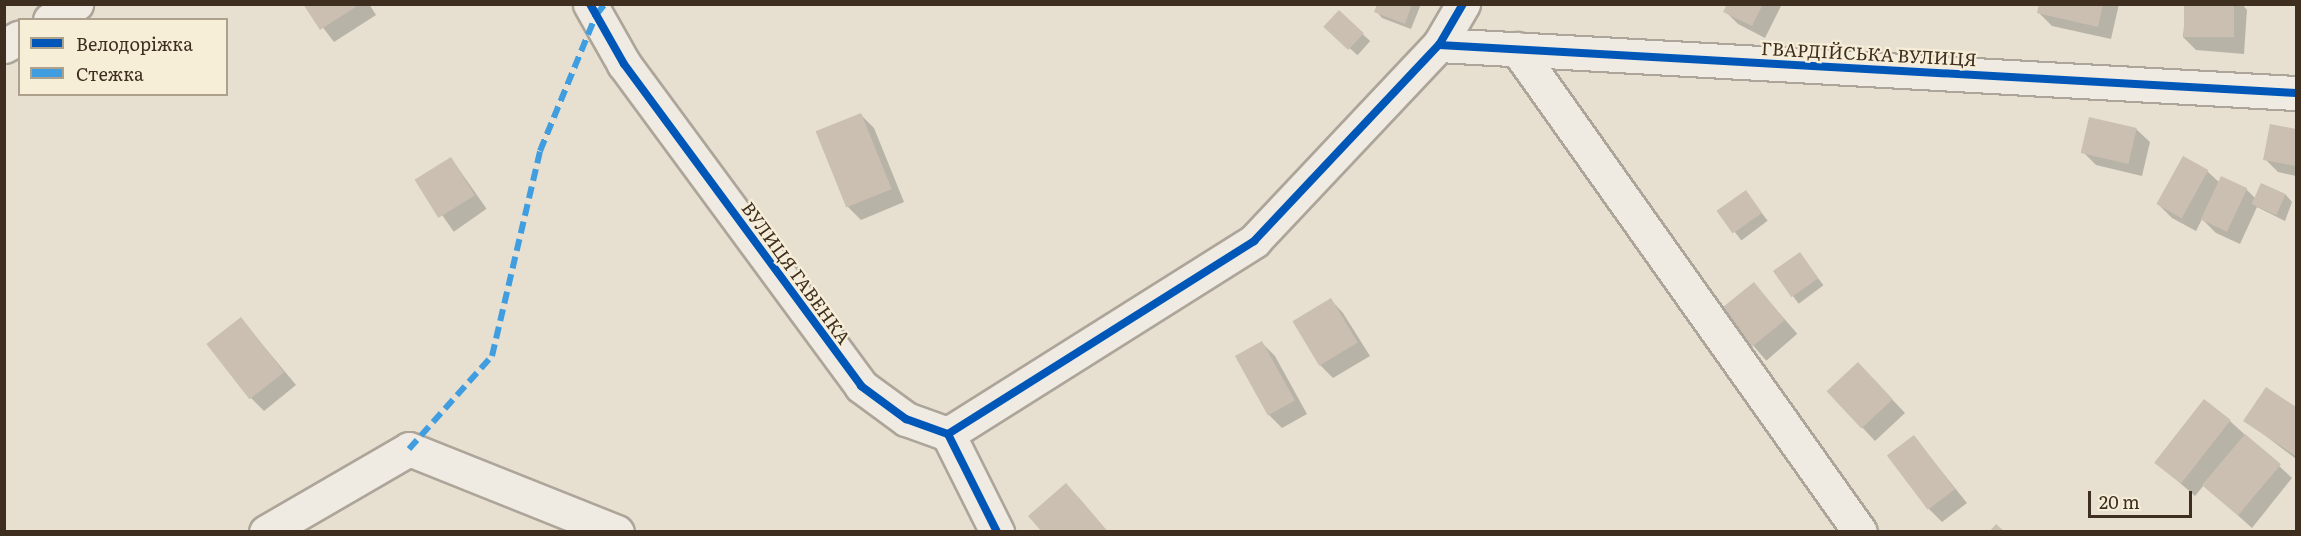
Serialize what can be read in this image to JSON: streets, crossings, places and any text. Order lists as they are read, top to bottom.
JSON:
{
  "streets": {
    "street": ["ГВАРДІЙСЬКА ВУЛИЦЯ", "ВУЛИЦЯ ГАВЕНКА"]
  },
  "legend": ["Велодоріжка", "Стежка"],
  "scale_bar": "20 m"
}
